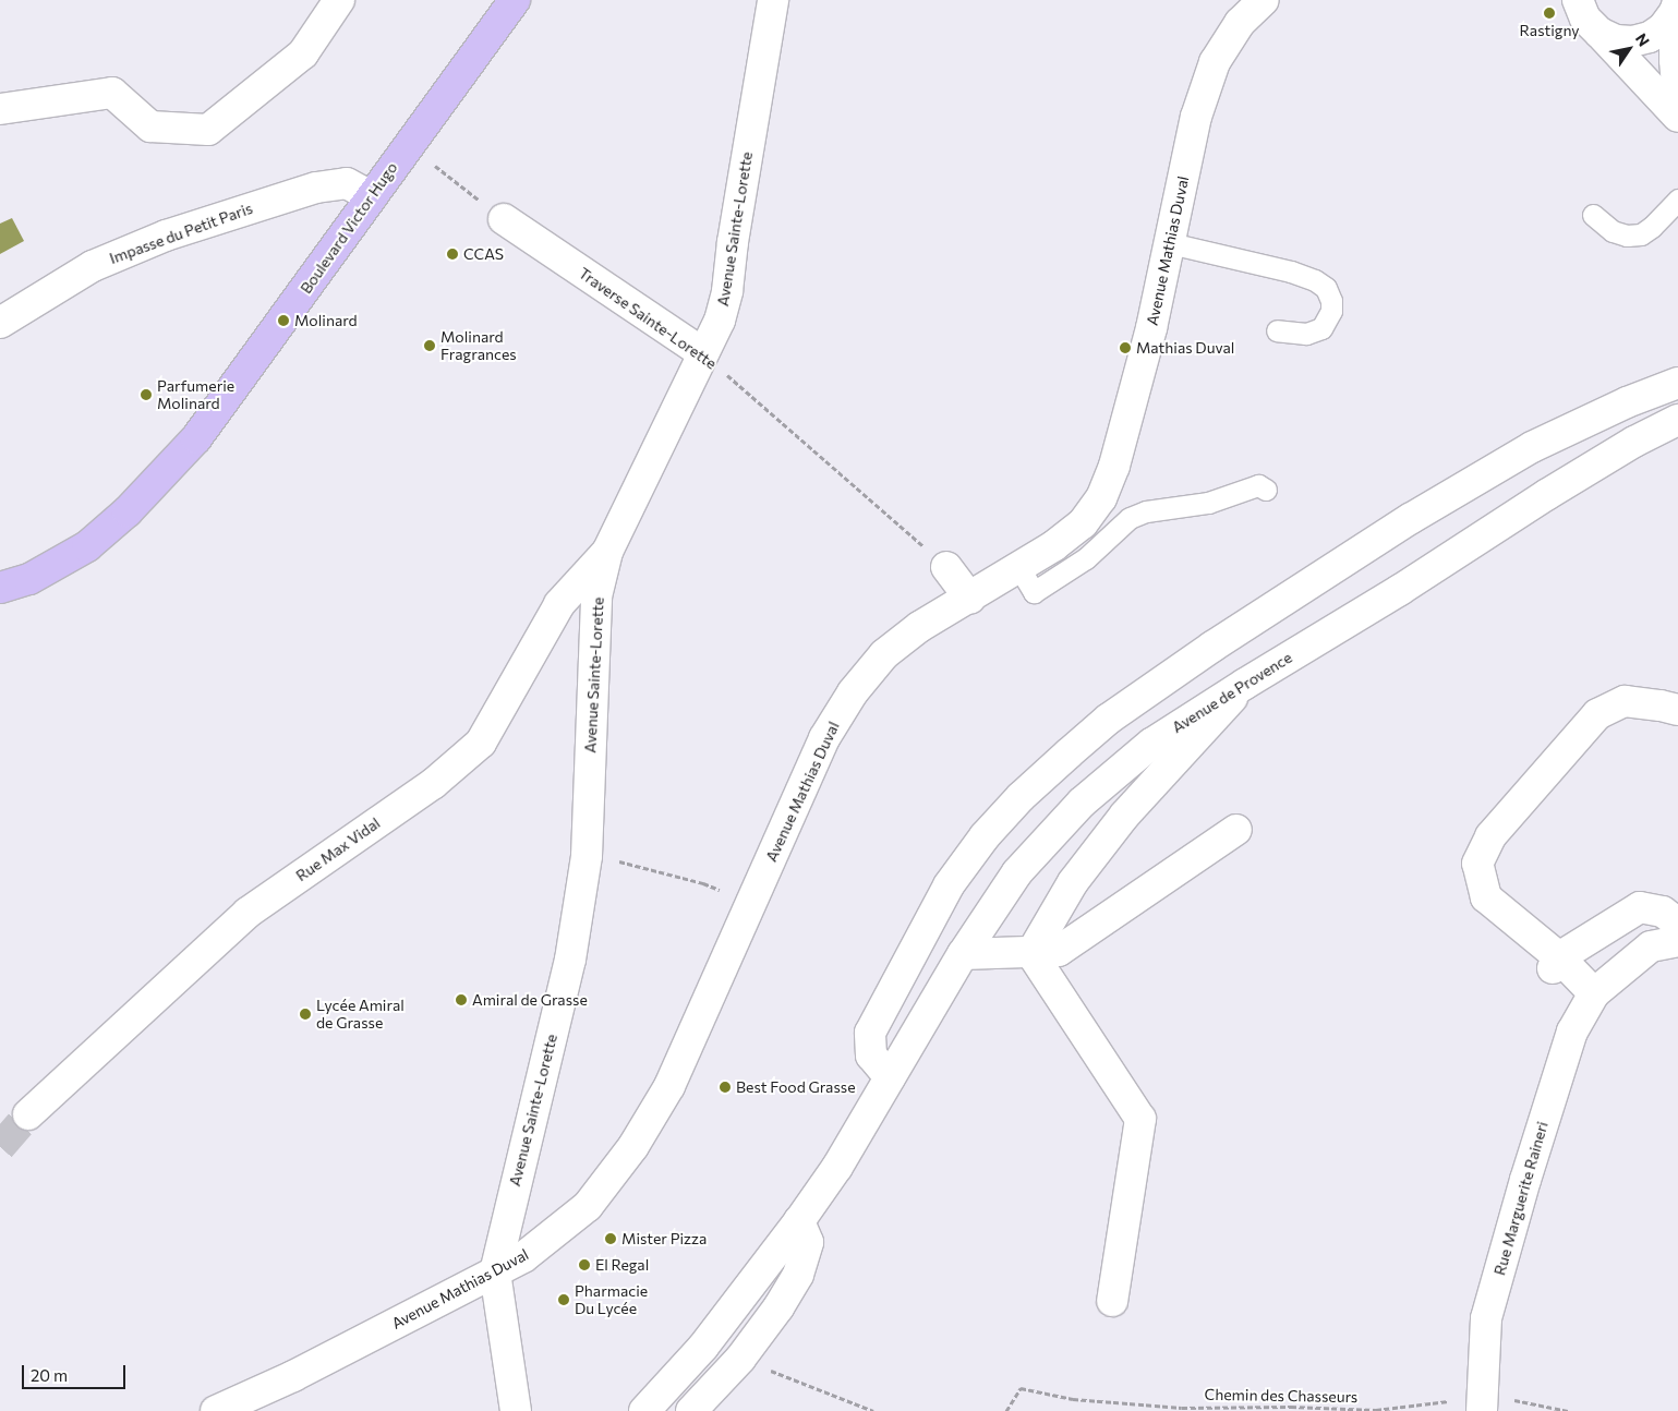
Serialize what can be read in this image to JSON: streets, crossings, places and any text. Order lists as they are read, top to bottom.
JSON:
{
  "streets": {
    "main road": ["Boulevard Victor Hugo"],
    "street": [
      "Avenue Sainte-Lorette",
      "Impasse du Petit Paris",
      "Avenue Mathias Duval",
      "Traverse Sainte-Lorette",
      "Avenue de Provence",
      "Rue Max Vidal",
      "Rue Marguerite Raineri"
    ],
    "path": ["Chemin des Chasseurs"]
  },
  "crossings": [
    ["Boulevard Victor Hugo", "Impasse du Petit Paris"],
    ["Avenue Sainte-Lorette", "Avenue Mathias Duval"],
    ["Avenue Sainte-Lorette", "Traverse Sainte-Lorette"],
    ["Avenue Sainte-Lorette", "Rue Max Vidal"],
    ["Rue Marguerite Raineri", "Chemin des Chasseurs"]
  ],
  "places": [
    "Rastigny",
    "CCAS",
    "Molinard",
    "Molinard Fragrances",
    "Mathias Duval",
    "Parfumerie Molinard",
    "Amiral de Grasse",
    "Lycée Amiral de Grasse",
    "Best Food Grasse",
    "Mister Pizza",
    "El Regal",
    "Pharmacie Du Lycée"
  ],
  "scale_bar": "20 m",
  "north": "top right"
}
